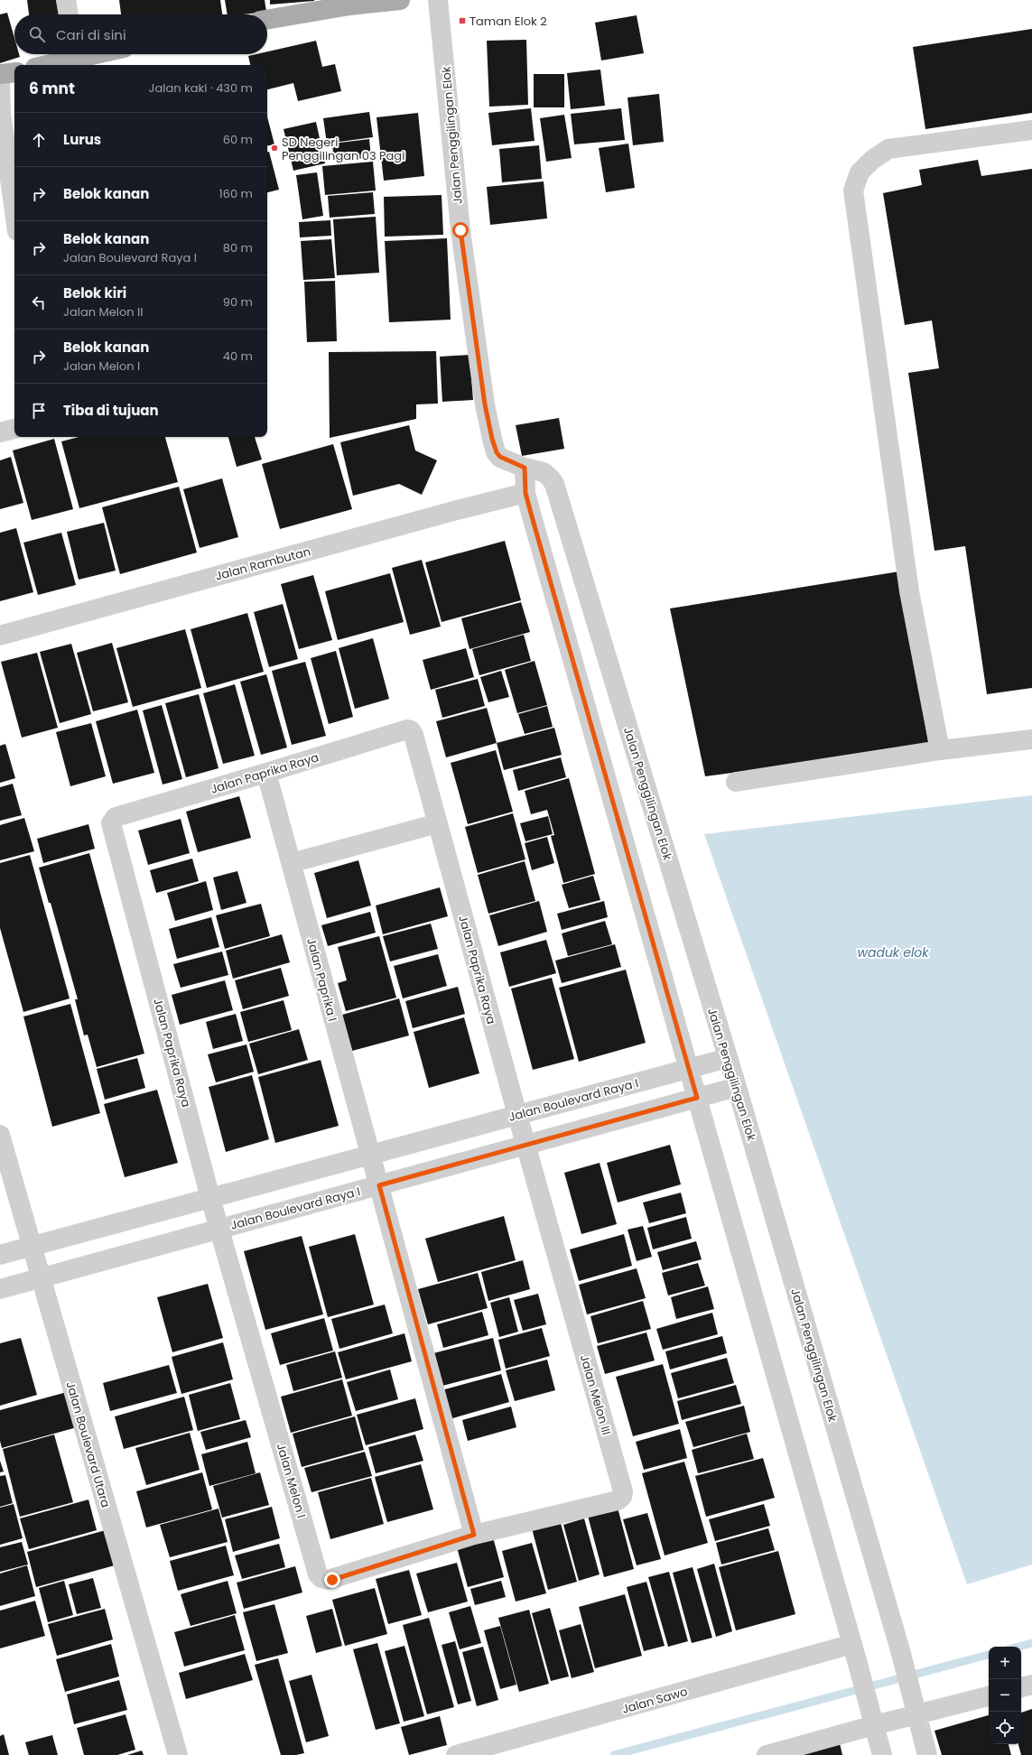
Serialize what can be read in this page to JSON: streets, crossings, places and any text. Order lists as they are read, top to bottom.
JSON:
{
  "streets": {
    "street": [
      "Jalan Penggilingan Elok",
      "Jalan Rambutan",
      "Jalan Paprika Raya",
      "Jalan Paprika I",
      "Jalan Boulevard Raya I",
      "Jalan Melon III",
      "Jalan Boulevard Utara",
      "Jalan Melon I",
      "Jalan Sawo"
    ]
  },
  "crossings": [
    ["Jalan Penggilingan Elok", "Jalan Boulevard Raya I"],
    ["Jalan Paprika Raya", "Jalan Paprika I"],
    ["Jalan Paprika Raya", "Jalan Boulevard Raya I"],
    ["Jalan Paprika Raya", "Jalan Melon III"],
    ["Jalan Paprika Raya", "Jalan Melon I"],
    ["Jalan Paprika I", "Jalan Boulevard Raya I"],
    ["Jalan Paprika I", "Jalan Melon III"],
    ["Jalan Paprika I", "Jalan Melon I"],
    ["Jalan Boulevard Raya I", "Jalan Melon III"],
    ["Jalan Boulevard Raya I", "Jalan Boulevard Utara"],
    ["Jalan Boulevard Raya I", "Jalan Melon I"],
    ["Jalan Melon III", "Jalan Melon I"]
  ],
  "water": ["waduk elok"],
  "places": {
    "transit": ["Taman Elok 2"],
    "other": ["SD Negeri Penggilingan 03 Pagi"]
  },
  "page": {
    "search": "Cari di sini",
    "heading": ["6 mnt", "Jalan kaki · 430 m"],
    "list": [
      ["Lurus", "60 m"],
      ["Belok kanan", "160 m"],
      ["Belok kanan", "Jalan Boulevard Raya I", "80 m"],
      ["Belok kiri", "Jalan Melon II", "90 m"],
      ["Belok kanan", "Jalan Melon I", "40 m"],
      "Tiba di tujuan"
    ],
    "map_buttons": ["+", "−"]
  }
}
